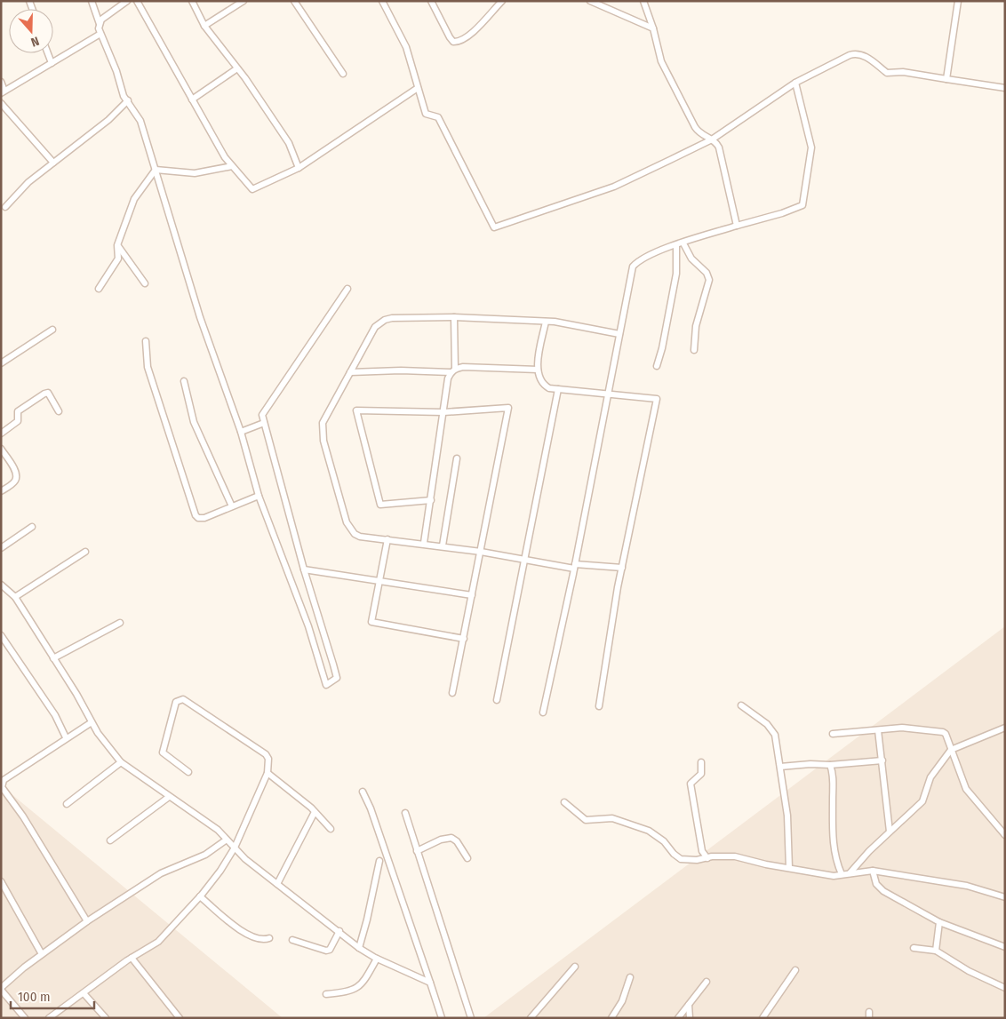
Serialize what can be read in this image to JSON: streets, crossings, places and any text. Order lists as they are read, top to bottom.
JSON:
{
  "scale_bar": "100 m",
  "north": "bottom"
}
